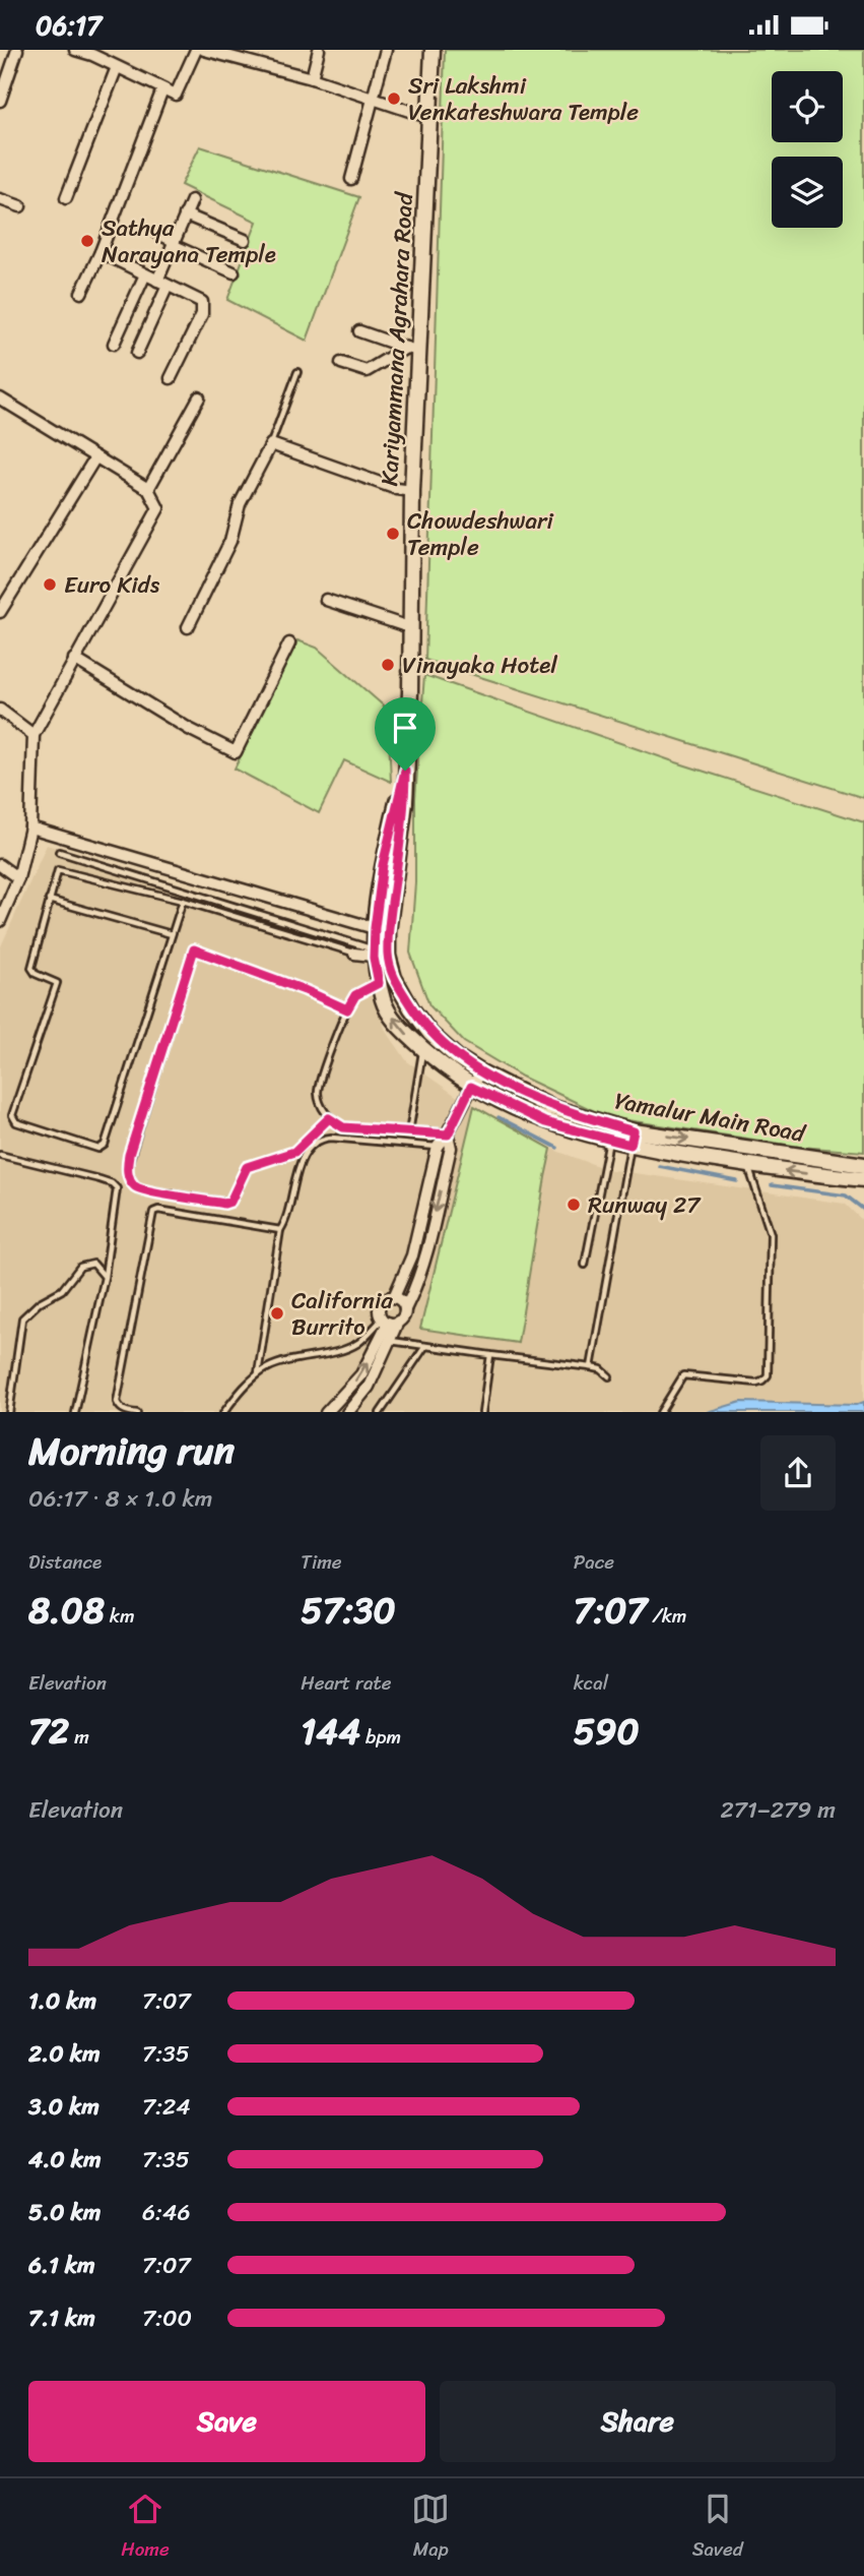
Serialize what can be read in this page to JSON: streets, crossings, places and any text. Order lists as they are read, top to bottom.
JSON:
{
  "streets": {
    "street": ["Kariyammana Agrahara Road", "Yamalur Main Road"]
  },
  "crossings": [
    ["Kariyammana Agrahara Road", "Yamalur Main Road"]
  ],
  "places": [
    "Sri Lakshmi Venkateshwara Temple",
    "Sathya Narayana Temple",
    "Chowdeshwari Temple",
    "Euro Kids",
    "Vinayaka Hotel",
    "Runway 27",
    "California Burrito"
  ],
  "page": {
    "status": "06:17",
    "heading": ["Morning run", "06:17 · 8 × 1.0 km"],
    "stats": [
      ["Distance", "8.08 km"],
      ["Time", "57:30"],
      ["Pace", "7:07 /km"],
      ["Elevation", "72 m"],
      ["Heart rate", "144 bpm"],
      ["kcal", "590"]
    ],
    "chart": ["Elevation", "271–279 m"],
    "list": [
      {
        "name": "1.0 km",
        "note": "7:07"
      },
      {
        "name": "2.0 km",
        "note": "7:35"
      },
      {
        "name": "3.0 km",
        "note": "7:24"
      },
      {
        "name": "4.0 km",
        "note": "7:35"
      },
      {
        "name": "5.0 km",
        "note": "6:46"
      },
      {
        "name": "6.1 km",
        "note": "7:07"
      },
      {
        "name": "7.1 km",
        "note": "7:00"
      }
    ],
    "buttons": ["Save", "Share"],
    "tabs": ["Home", "Map", "Saved"]
  }
}
